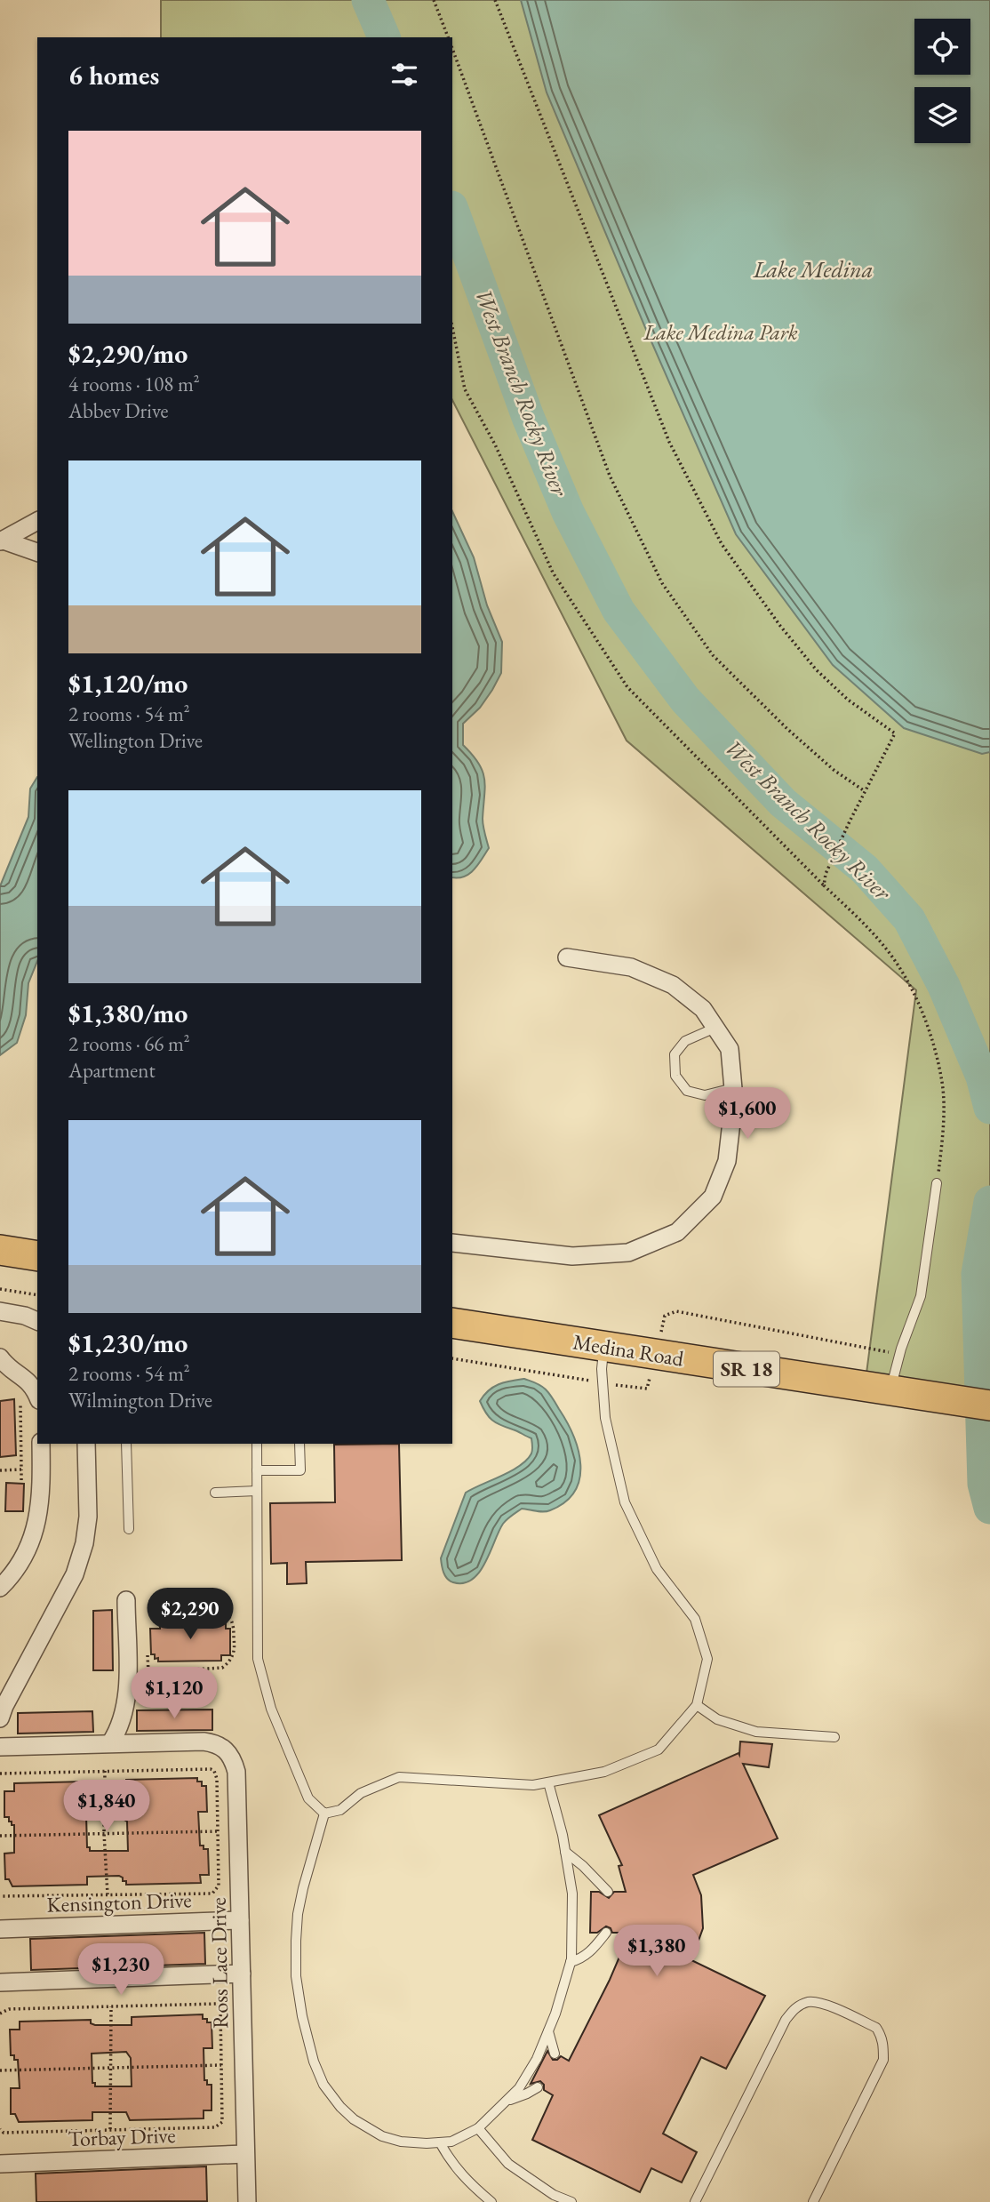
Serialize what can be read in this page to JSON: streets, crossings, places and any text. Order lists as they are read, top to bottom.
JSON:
{
  "streets": {
    "highway": ["Medina Road", "SR 18"],
    "street": ["Kensington Drive", "Ross Lace Drive", "Torbay Drive"]
  },
  "crossings": [
    ["Kensington Drive", "Ross Lace Drive"],
    ["Ross Lace Drive", "Torbay Drive"]
  ],
  "water": ["Lake Medina", "West Branch Rocky River"],
  "parks": ["Lake Medina Park"],
  "page": {
    "heading": "6 homes",
    "list": [
      {
        "name": "$2,290/mo",
        "note": "4 rooms · 108 m² · Abbev Drive"
      },
      {
        "name": "$1,120/mo",
        "note": "2 rooms · 54 m² · Wellington Drive"
      },
      {
        "name": "$1,380/mo",
        "note": "2 rooms · 66 m² · Apartment"
      },
      {
        "name": "$1,230/mo",
        "note": "2 rooms · 54 m² · Wilmington Drive"
      }
    ],
    "price": [
      "$1,600",
      "$2,290",
      "$1,120",
      "$1,840",
      "$1,380",
      "$1,230"
    ]
  }
}
